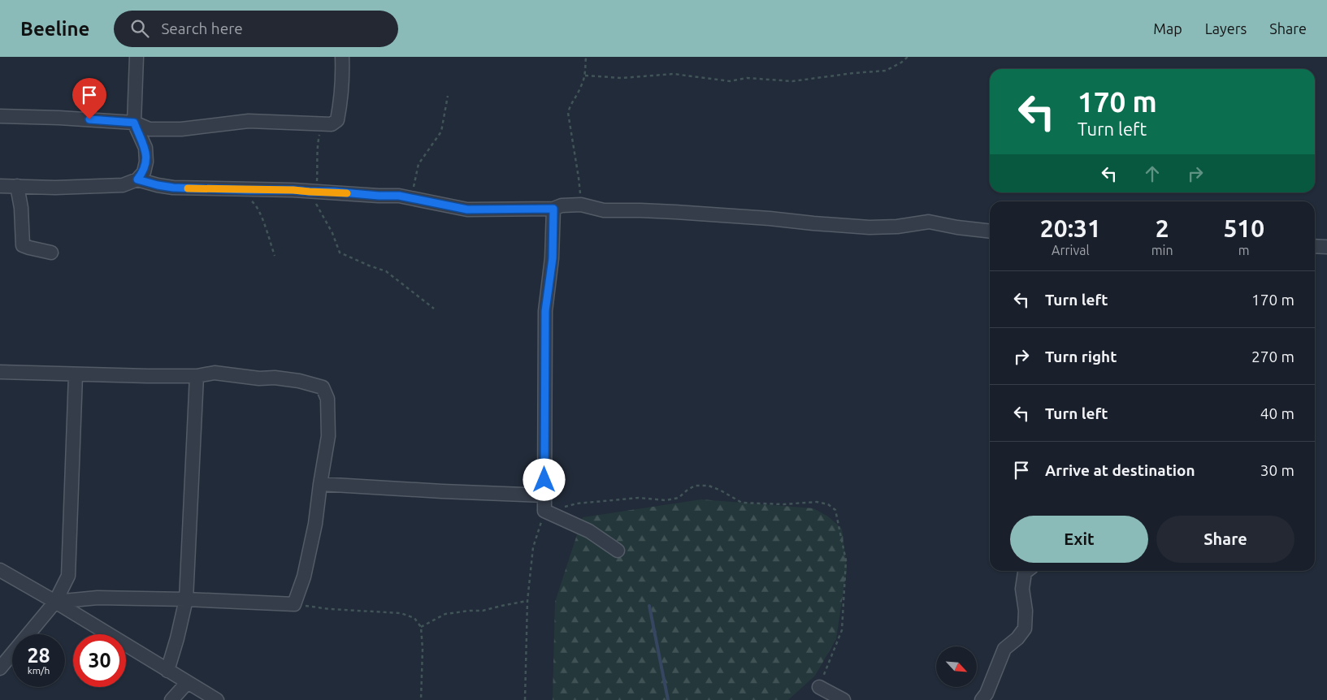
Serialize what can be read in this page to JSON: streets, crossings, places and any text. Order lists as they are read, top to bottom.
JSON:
{
  "north": "bottom right",
  "page": {
    "header": "Beeline",
    "search": "Search here",
    "nav": ["Map", "Layers", "Share"],
    "turn": ["170 m", "Turn left"],
    "eta": [
      "20:31",
      "Arrival",
      "2",
      "min",
      "510",
      "m"
    ],
    "list": [
      {
        "name": "Turn left",
        "value": "170 m"
      },
      {
        "name": "Turn right",
        "value": "270 m"
      },
      {
        "name": "Turn left",
        "value": "40 m"
      },
      {
        "name": "Arrive at destination",
        "value": "30 m"
      }
    ],
    "buttons": ["Exit", "Share"],
    "speed": "28 km/h",
    "limit": "30"
  }
}
